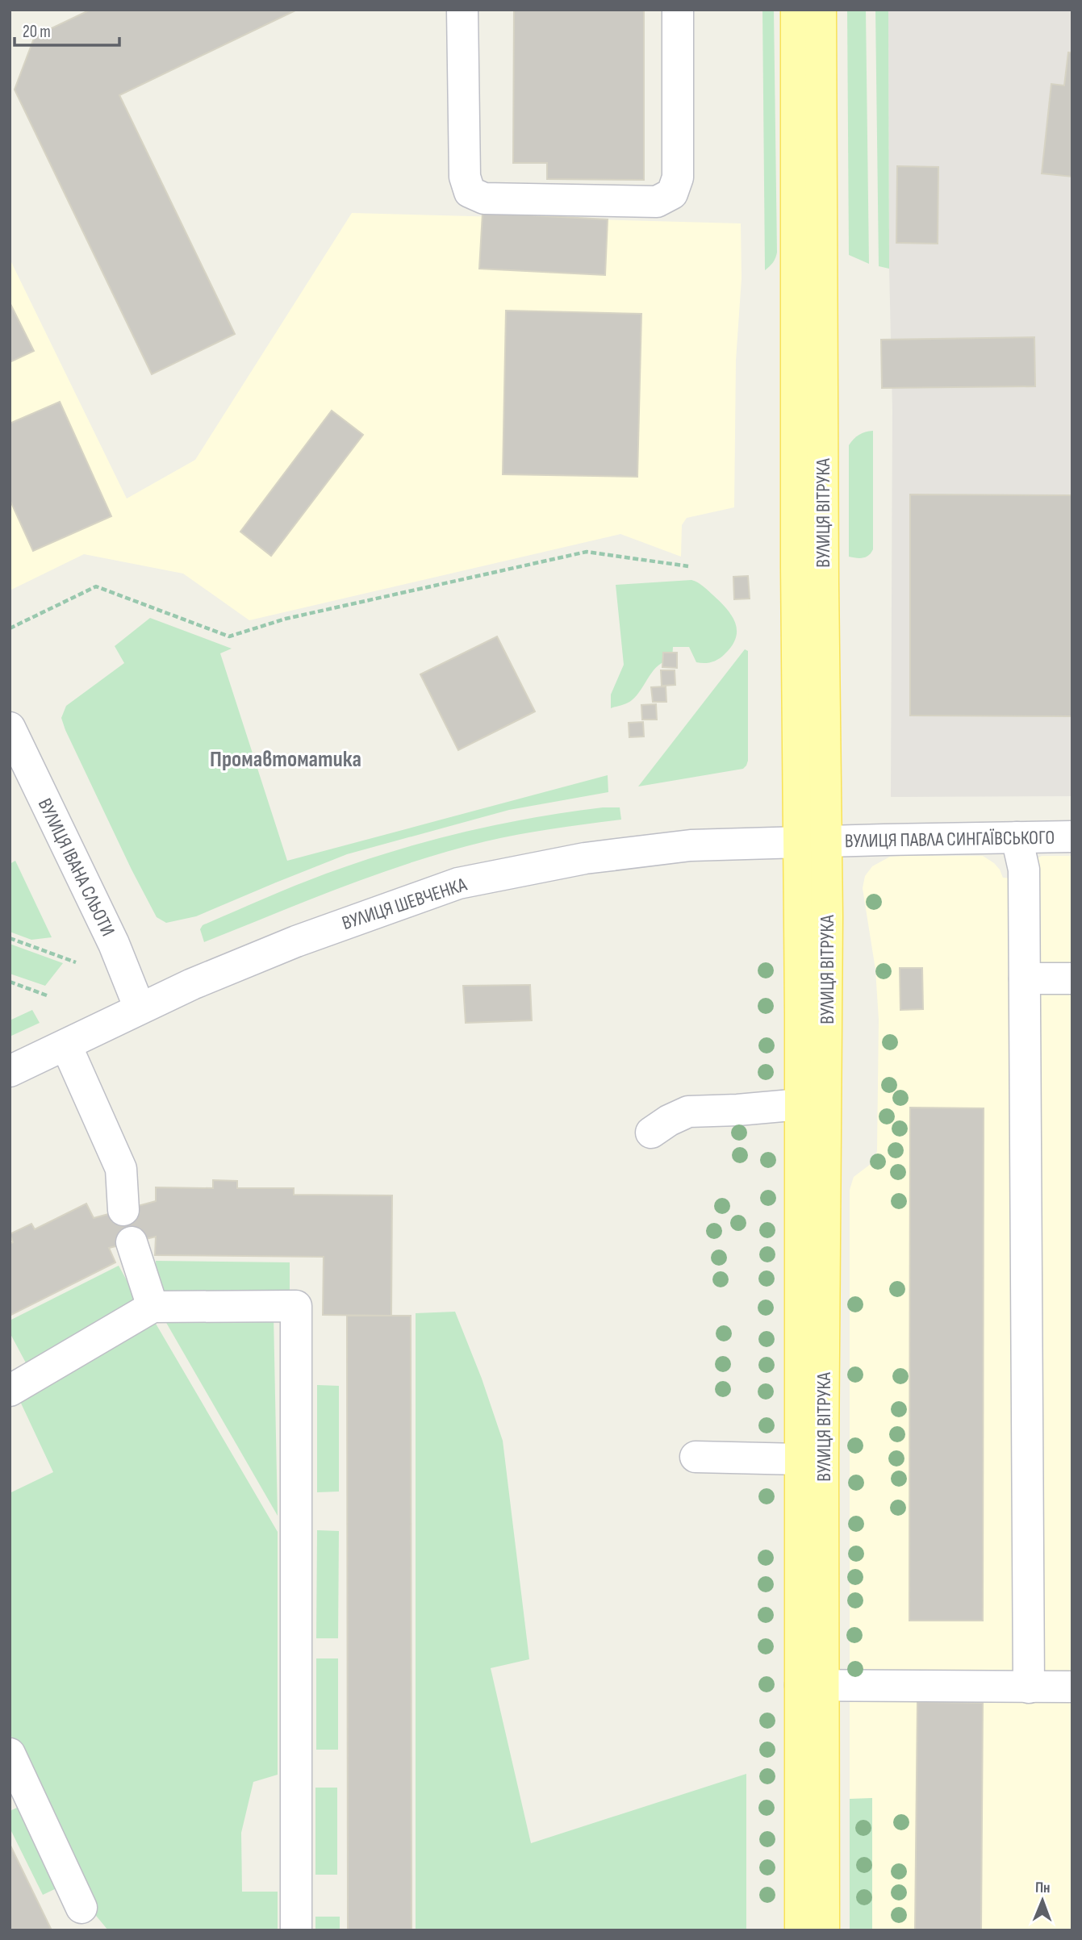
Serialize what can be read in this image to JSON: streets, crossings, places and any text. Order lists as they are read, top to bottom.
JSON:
{
  "streets": {
    "main road": ["ВУЛИЦЯ ВІТРУКА"],
    "street": ["ВУЛИЦЯ ПАВЛА СИНГАЇВСЬКОГО", "ВУЛИЦЯ ІВАНА СЛЬОТИ", "ВУЛИЦЯ ШЕВЧЕНКА"]
  },
  "crossings": [
    ["ВУЛИЦЯ ВІТРУКА", "ВУЛИЦЯ ПАВЛА СИНГАЇВСЬКОГО"],
    ["ВУЛИЦЯ ВІТРУКА", "ВУЛИЦЯ ШЕВЧЕНКА"],
    ["ВУЛИЦЯ ПАВЛА СИНГАЇВСЬКОГО", "ВУЛИЦЯ ШЕВЧЕНКА"],
    ["ВУЛИЦЯ ІВАНА СЛЬОТИ", "ВУЛИЦЯ ШЕВЧЕНКА"]
  ],
  "districts": ["Промавтоматика"],
  "scale_bar": "20 m",
  "north": "top"
}
